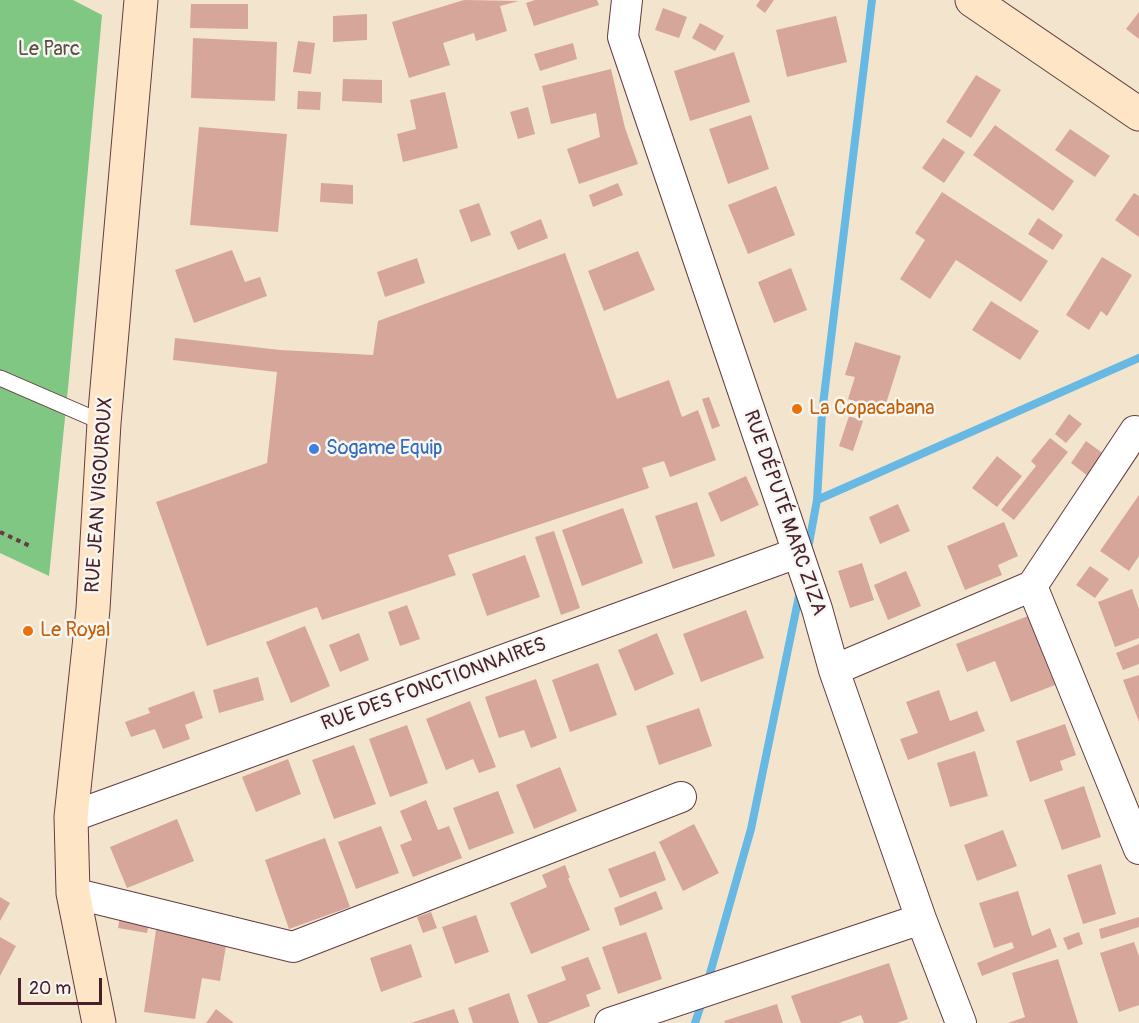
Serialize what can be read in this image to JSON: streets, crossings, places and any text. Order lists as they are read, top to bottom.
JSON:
{
  "streets": {
    "street": ["RUE JEAN VIGOUROUX", "RUE DÉPUTÉ MARC ZIZA", "RUE DES FONCTIONNAIRES"]
  },
  "crossings": [
    ["RUE JEAN VIGOUROUX", "RUE DES FONCTIONNAIRES"],
    ["RUE DÉPUTÉ MARC ZIZA", "RUE DES FONCTIONNAIRES"]
  ],
  "parks": ["Le Parc"],
  "places": ["La Copacabana", "Sogame Equip", "Le Royal"],
  "scale_bar": "20 m"
}
